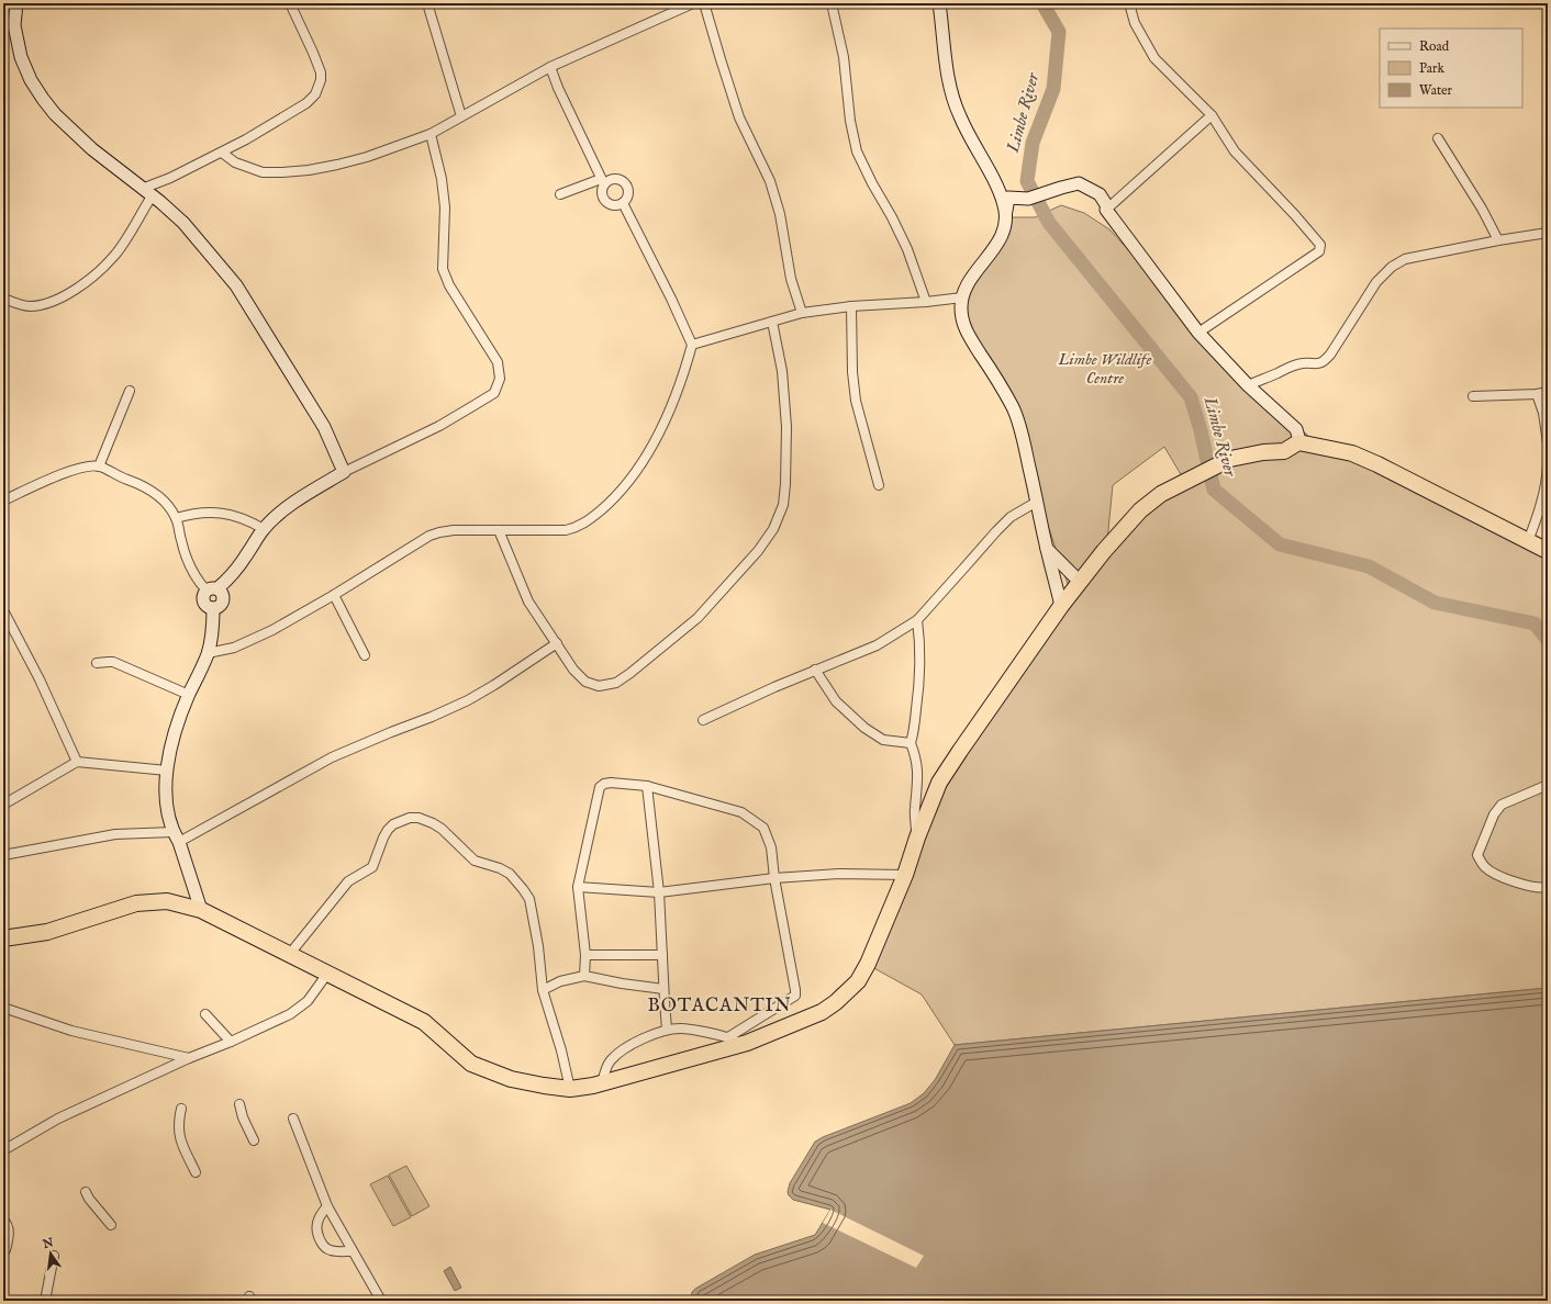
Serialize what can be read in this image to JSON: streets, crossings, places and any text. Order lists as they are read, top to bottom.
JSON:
{
  "districts": ["BOTACANTIN"],
  "water": ["Limbe River"],
  "parks": ["Limbe Wildlife Centre"],
  "legend": ["Road", "Park", "Water"],
  "north": "top"
}
